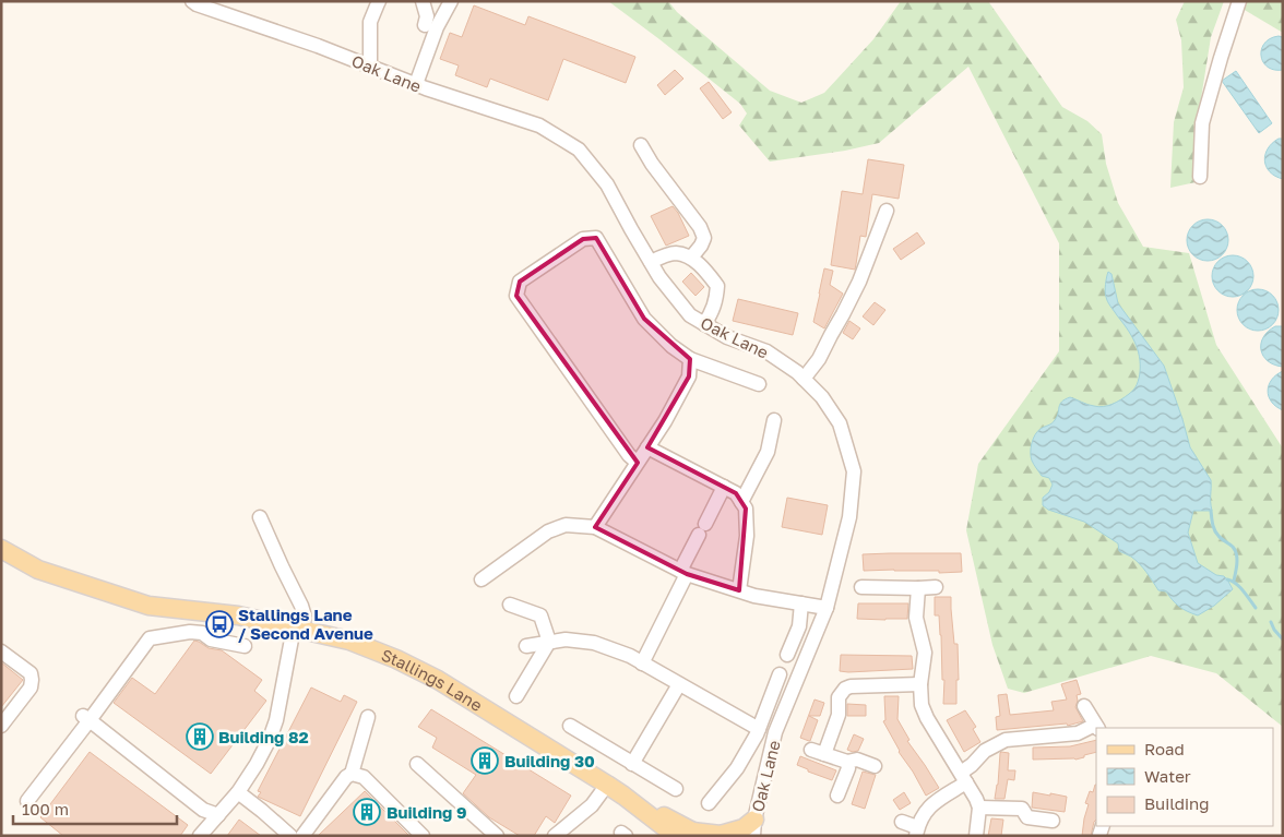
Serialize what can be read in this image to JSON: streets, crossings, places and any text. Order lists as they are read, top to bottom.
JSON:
{
  "streets": {
    "main road": ["Stallings Lane"],
    "street": ["Oak Lane"]
  },
  "places": {
    "bus stop": ["Stallings Lane / Second Avenue"],
    "building": ["Building 82", "Building 30", "Building 9"]
  },
  "legend": ["Road", "Water", "Building"],
  "scale_bar": "100 m"
}
